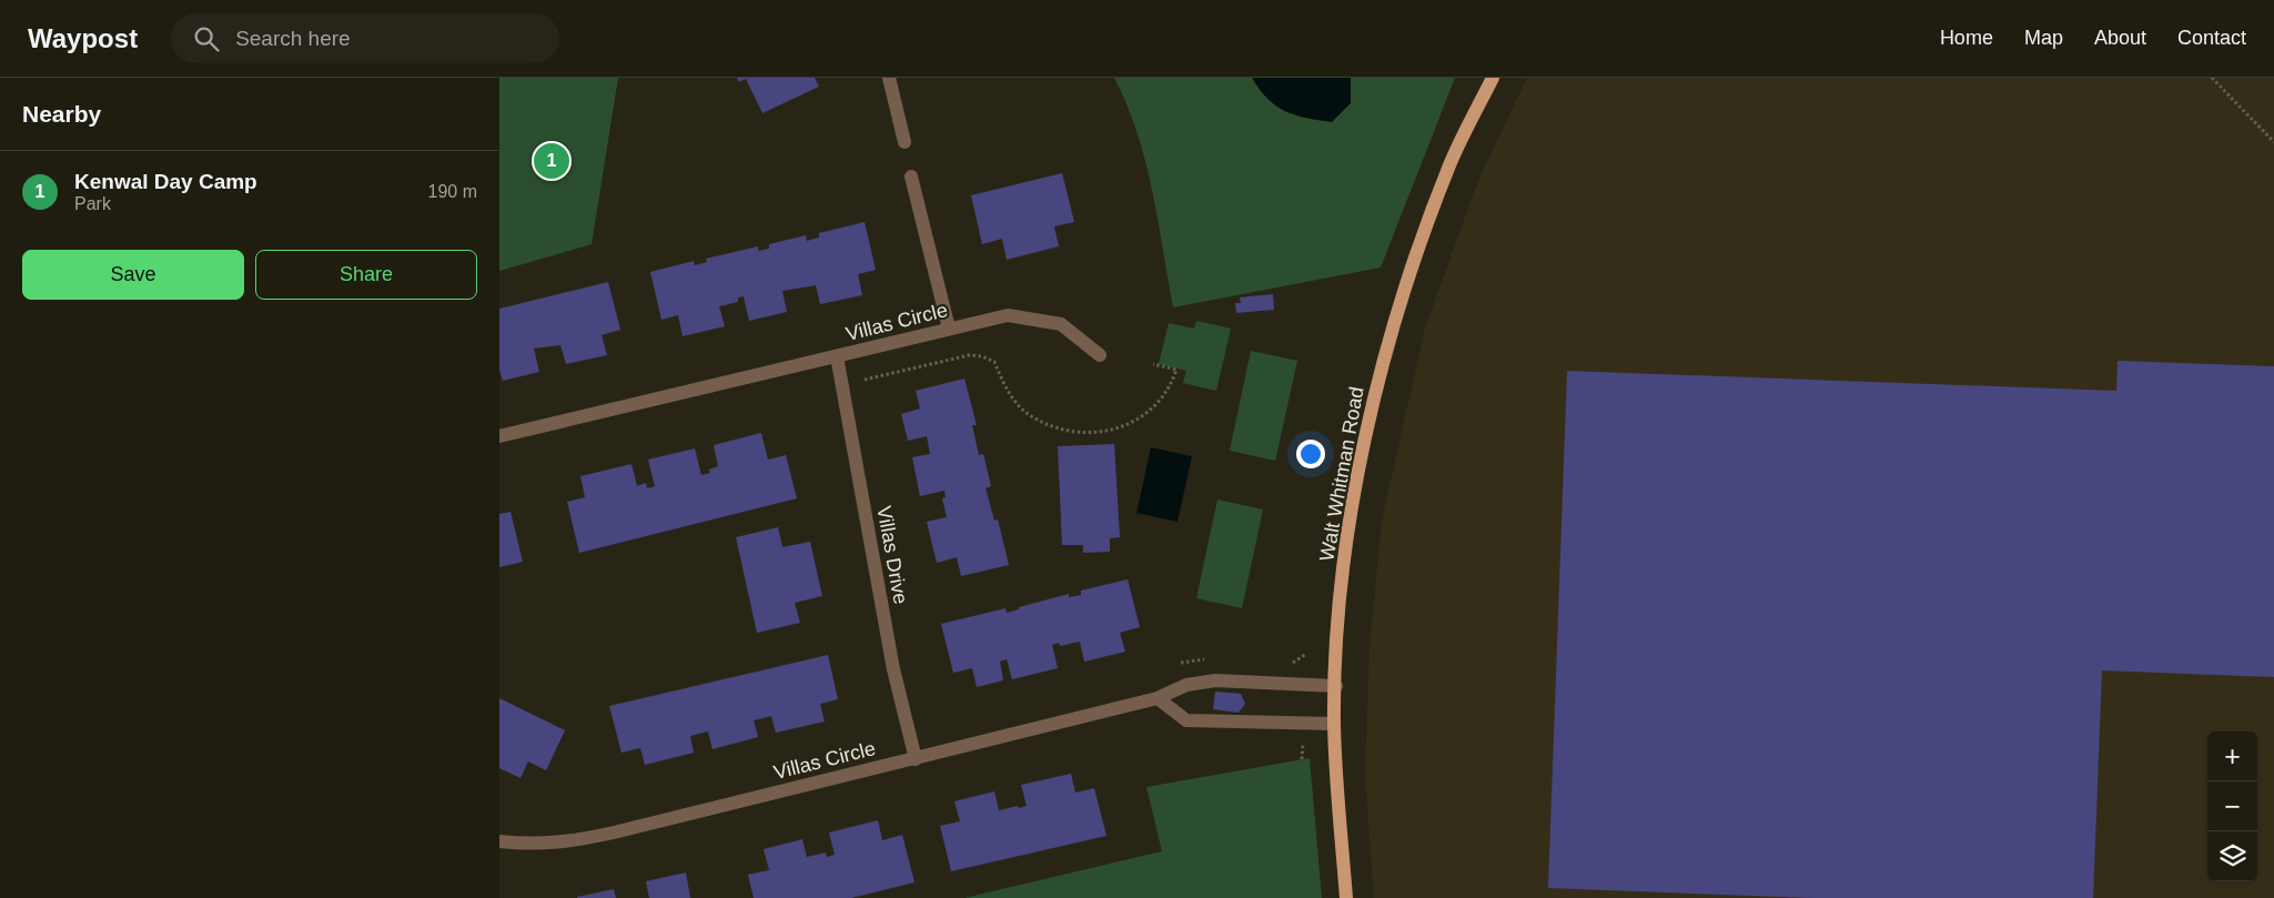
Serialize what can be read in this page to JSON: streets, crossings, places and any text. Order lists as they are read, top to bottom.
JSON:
{
  "streets": {
    "main road": ["Walt Whitman Road"],
    "street": ["Villas Circle", "Villas Drive"]
  },
  "crossings": [
    ["Villas Circle", "Walt Whitman Road"],
    ["Villas Circle", "Villas Drive"]
  ],
  "page": {
    "header": "Waypost",
    "search": "Search here",
    "nav": [
      "Home",
      "Map",
      "About",
      "Contact"
    ],
    "heading": "Nearby",
    "pins": "1",
    "list": [
      {
        "mark": "1",
        "name": "Kenwal Day Camp",
        "note": "Park",
        "value": "190 m"
      }
    ],
    "buttons": ["Save", "Share"],
    "map_buttons": ["+", "−"]
  }
}
